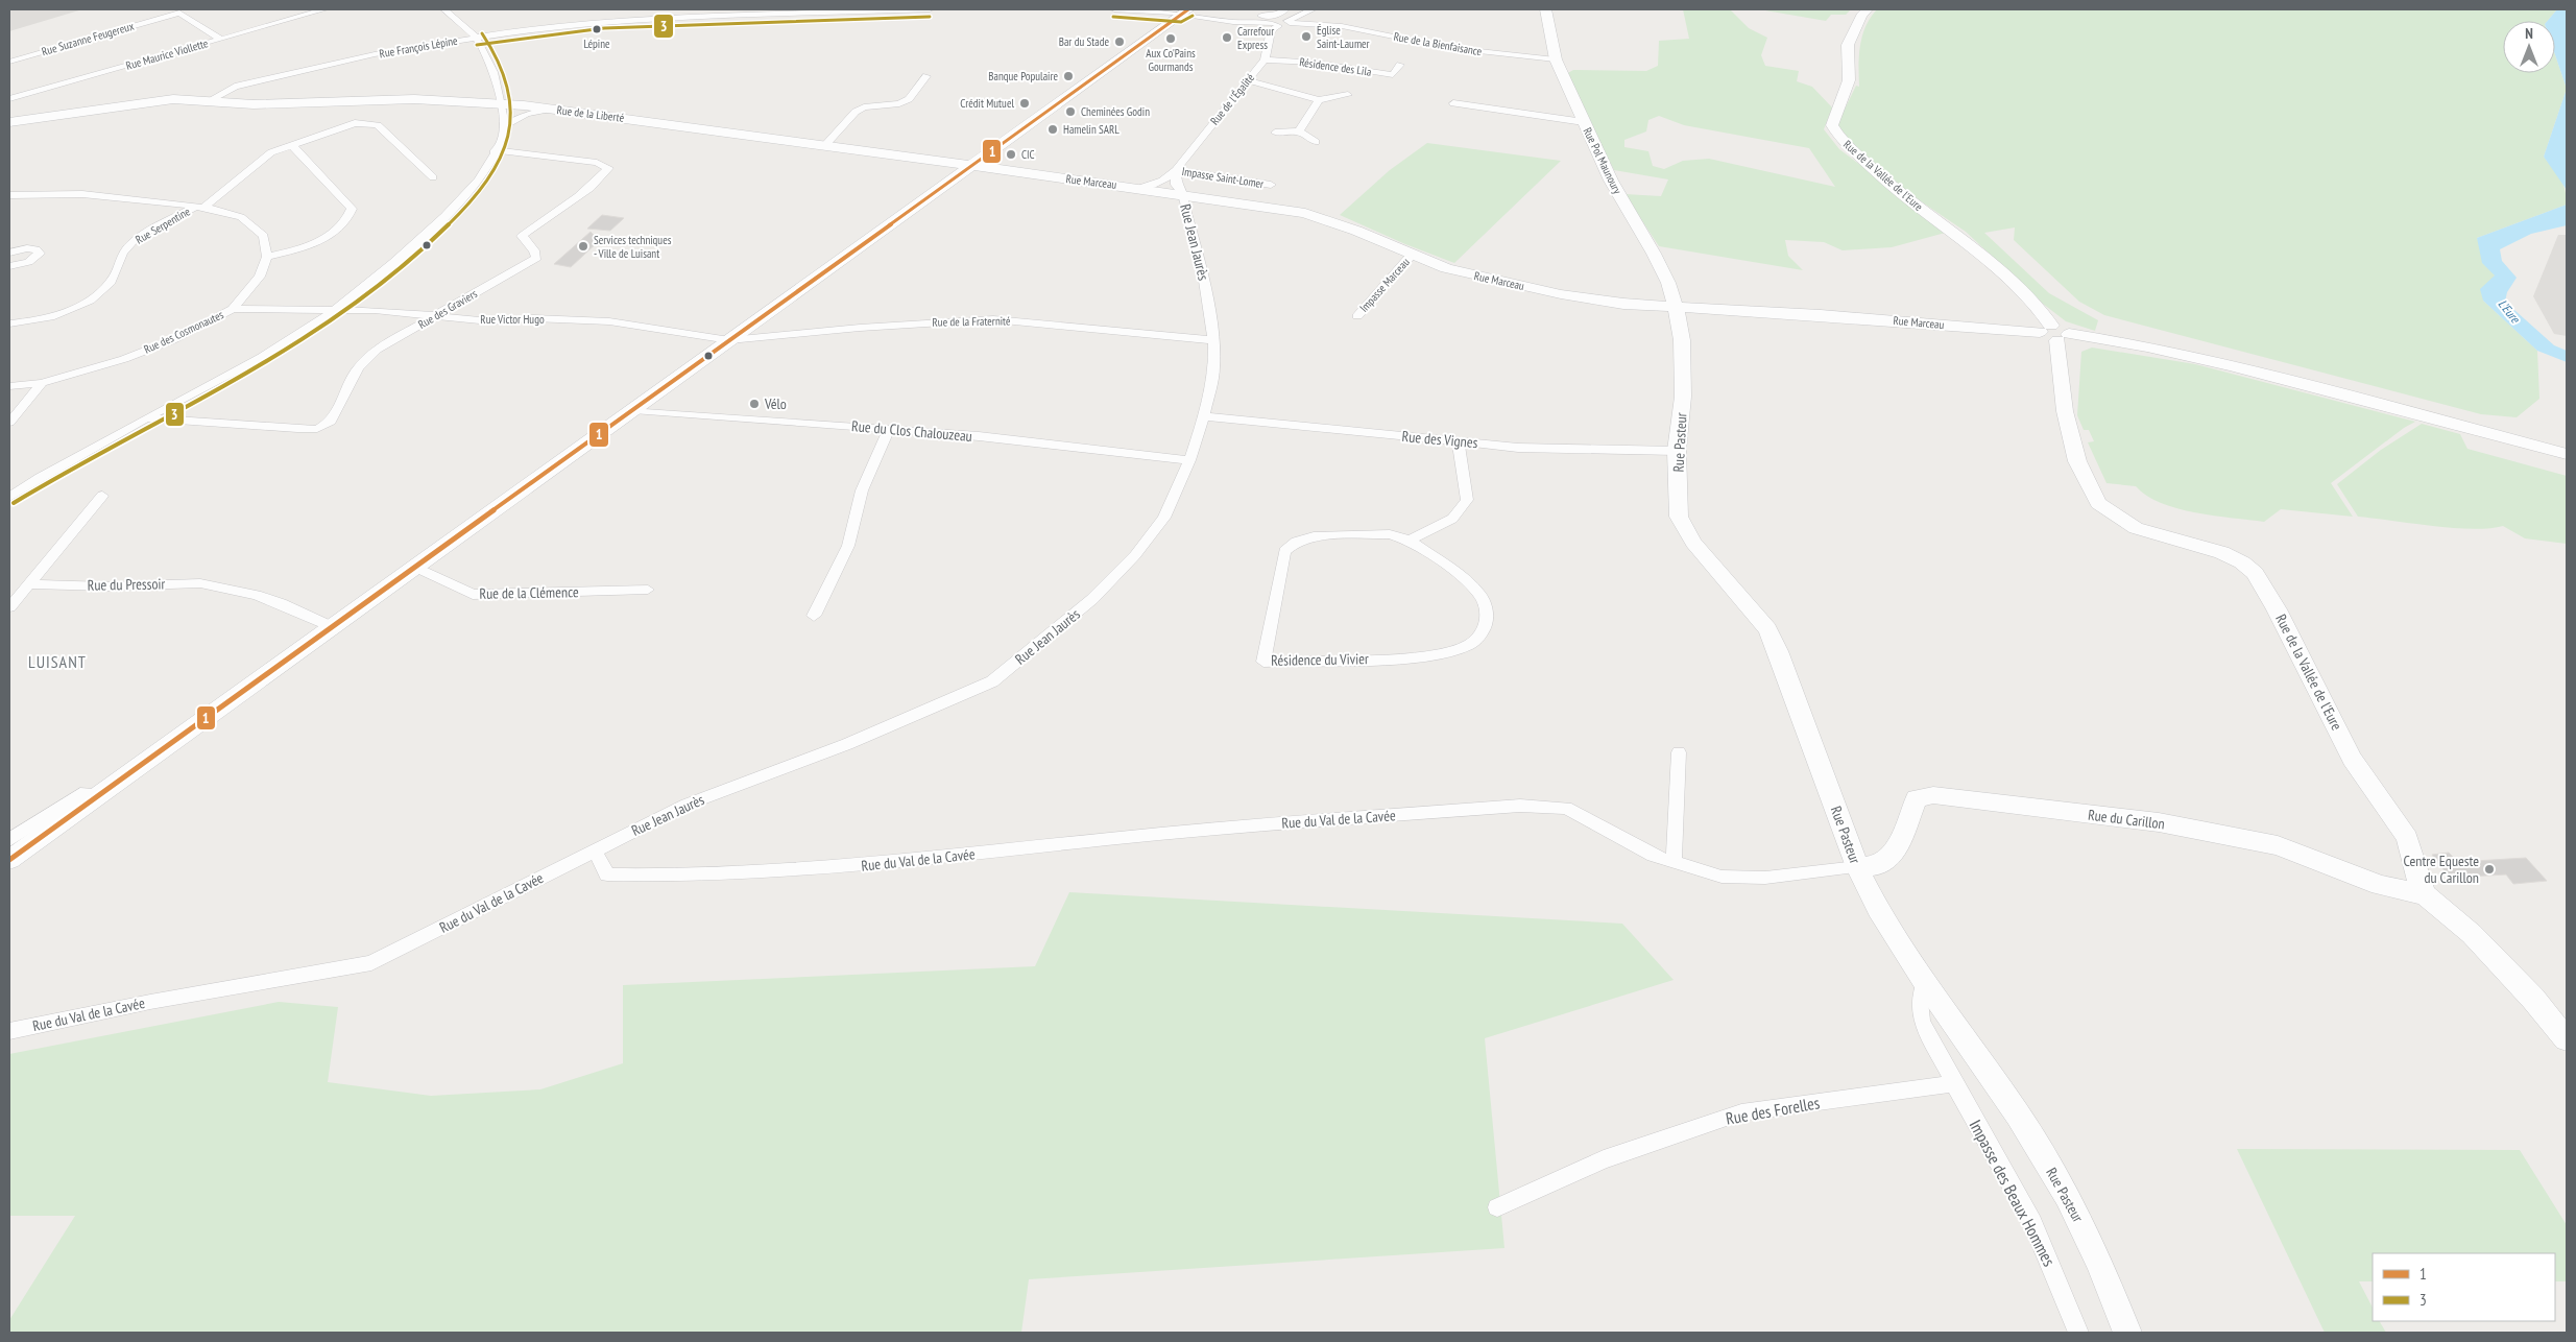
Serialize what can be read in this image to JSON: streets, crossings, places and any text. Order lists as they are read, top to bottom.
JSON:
{
  "streets": {
    "street": [
      "Rue Suzanne Feugereux",
      "Rue de la Bienfaisance",
      "Rue François Lépine",
      "Rue Maurice Viollette",
      "Résidence des Lila",
      "Rue de l'Égalité",
      "Rue de la Liberté",
      "Rue Pol Maunoury",
      "Rue de la Vallée de l'Eure",
      "Impasse Saint-Lomer",
      "Rue Marceau",
      "Rue Serpentine",
      "Rue Jean Jaurès",
      "Impasse Marceau",
      "Rue des Graviers",
      "Rue Victor Hugo",
      "Rue de la Fraternité",
      "Rue des Cosmonautes",
      "Rue du Clos Chalouzeau",
      "Rue des Vignes",
      "Rue Pasteur",
      "Rue du Pressoir",
      "Rue de la Clémence",
      "Résidence du Vivier",
      "Rue du Val de la Cavée",
      "Rue du Carillon",
      "Rue des Forelles",
      "Impasse des Beaux Hommes"
    ]
  },
  "crossings": [
    ["Rue de la Bienfaisance", "Rue Pol Maunoury"],
    ["Rue François Lépine", "Rue de la Liberté"],
    ["Résidence des Lila", "Rue de l'Égalité"],
    ["Rue de l'Égalité", "Impasse Saint-Lomer"],
    ["Rue de l'Égalité", "Rue Marceau"],
    ["Rue de la Liberté", "Rue Marceau"],
    ["Rue Pol Maunoury", "Rue Marceau"],
    ["Rue Pol Maunoury", "Rue Pasteur"],
    ["Rue de la Vallée de l'Eure", "Rue Marceau"],
    ["Rue de la Vallée de l'Eure", "Rue du Carillon"],
    ["Rue Marceau", "Rue Jean Jaurès"],
    ["Rue Marceau", "Impasse Marceau"],
    ["Rue Marceau", "Rue Pasteur"],
    ["Rue Jean Jaurès", "Rue de la Fraternité"],
    ["Rue Jean Jaurès", "Rue du Clos Chalouzeau"],
    ["Rue Jean Jaurès", "Rue des Vignes"],
    ["Rue Jean Jaurès", "Rue du Val de la Cavée"],
    ["Rue des Graviers", "Rue Victor Hugo"],
    ["Rue Victor Hugo", "Rue de la Fraternité"],
    ["Rue Victor Hugo", "Rue des Cosmonautes"],
    ["Rue des Vignes", "Rue Pasteur"],
    ["Rue Pasteur", "Rue du Val de la Cavée"],
    ["Rue Pasteur", "Rue du Carillon"],
    ["Rue du Val de la Cavée", "Rue du Carillon"],
    ["Rue des Forelles", "Impasse des Beaux Hommes"]
  ],
  "districts": ["LUISANT"],
  "water": ["L'Eure"],
  "places": [
    "Lépine",
    "Église Saint-Laumer",
    "Carrefour Express",
    "Aux Co'Pains Gourmands",
    "Bar du Stade",
    "Banque Populaire",
    "Crédit Mutuel",
    "Cheminées Godin",
    "Hamelin SARL",
    "CIC",
    "Services techniques - Ville de Luisant",
    "Vélo",
    "Centre Equeste du Carillon"
  ],
  "lines": ["transit line 1", "transit line 3"],
  "legend": ["1", "3"],
  "north": "top"
}
